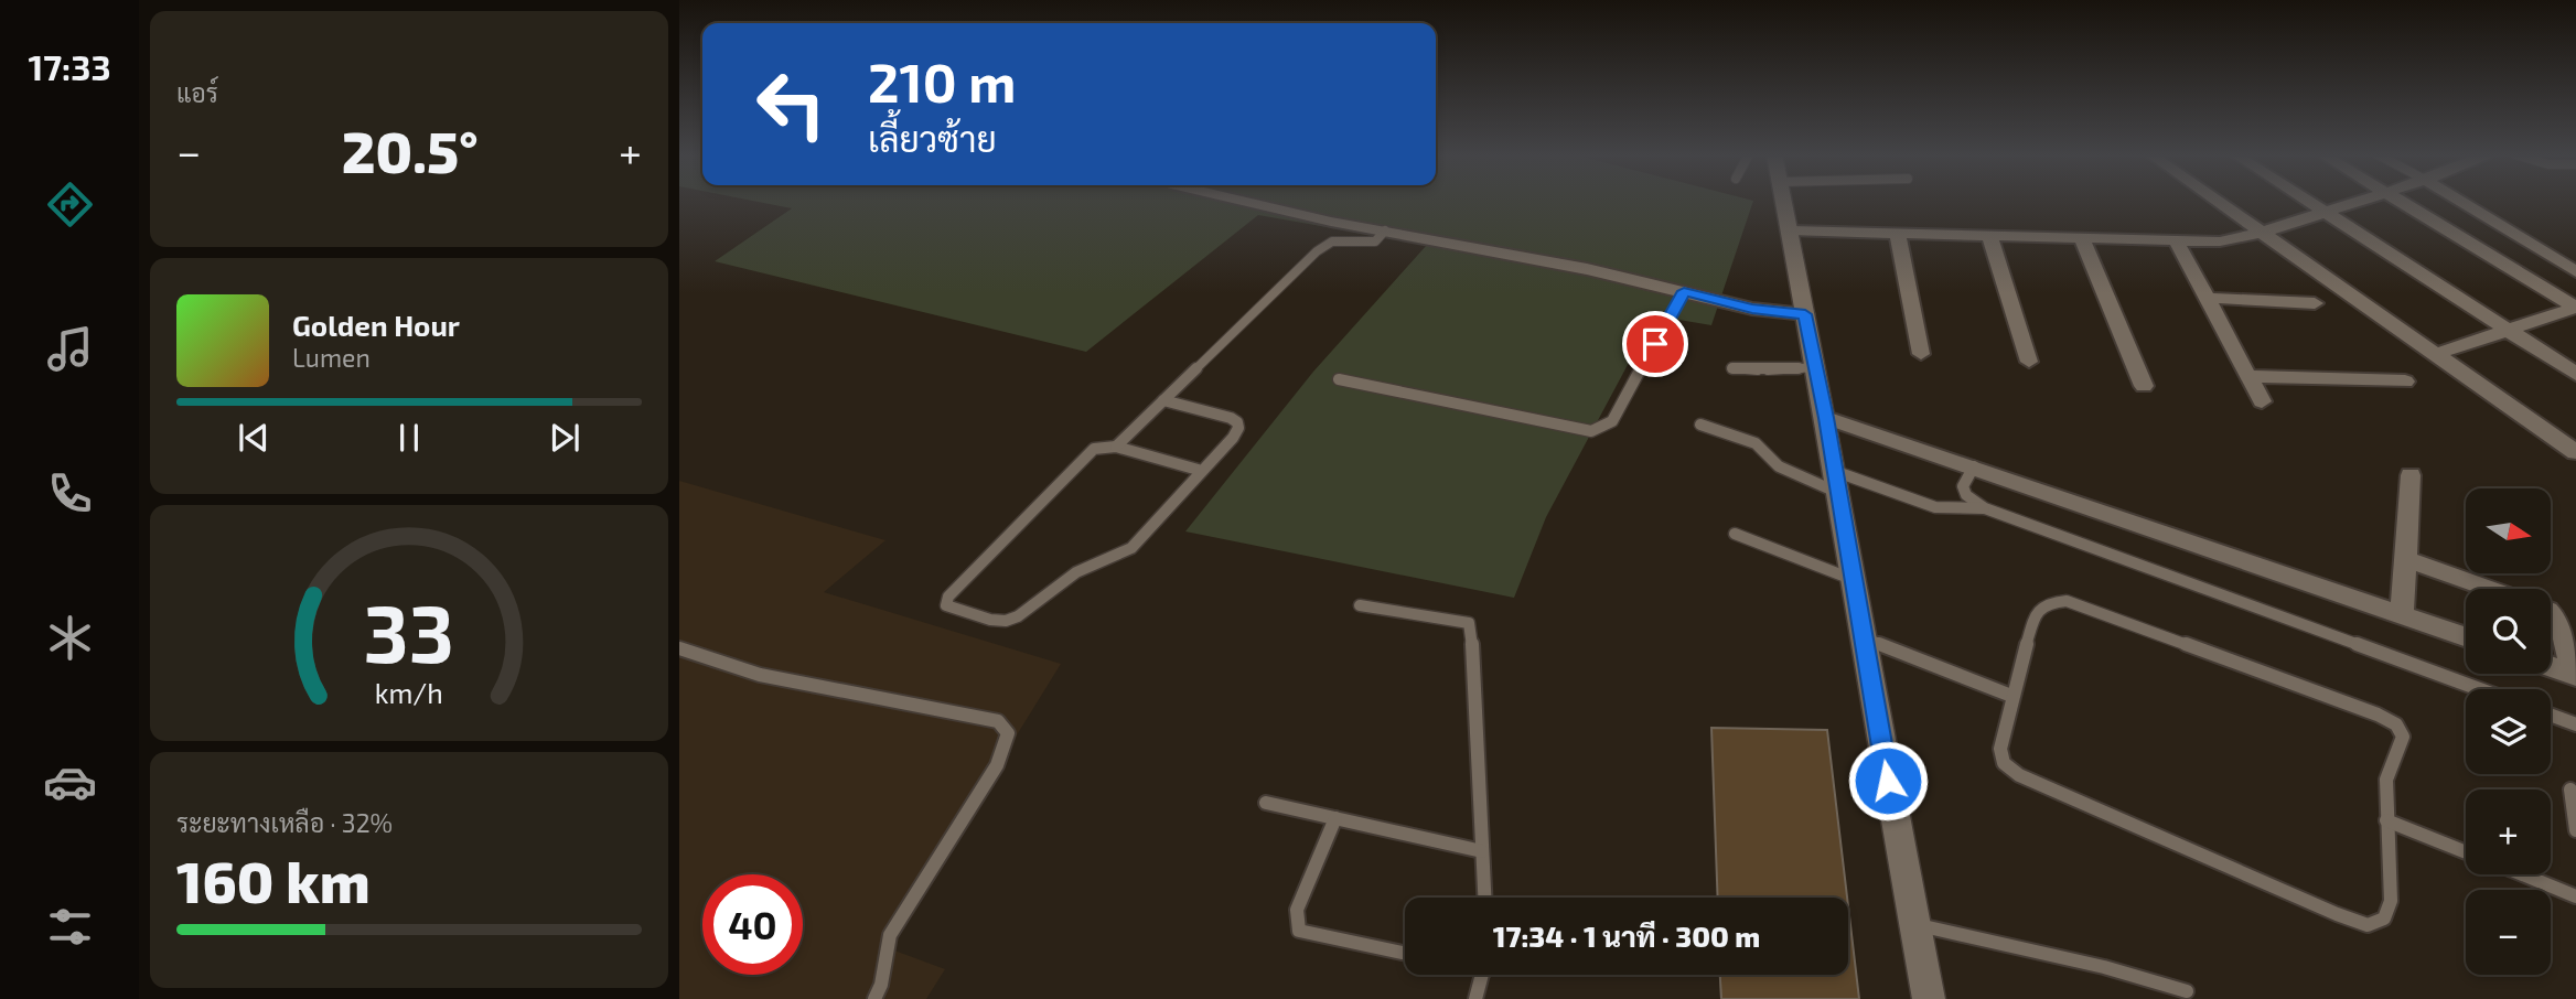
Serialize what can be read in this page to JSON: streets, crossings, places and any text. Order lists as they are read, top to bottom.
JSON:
{
  "north": "right",
  "page": {
    "tabs": "17:33",
    "tile": [
      "แอร์",
      ["ระยะทางเหลือ · 32%", "160 km"]
    ],
    "turn": ["210 m", "เลี้ยวซ้าย"],
    "heat": ["−", "20.5°", "+"],
    "song": ["Golden Hour", "Lumen"],
    "map_buttons": ["+", "−"],
    "limit": "40",
    "trip": "17:34 · 1 นาที · 300 m",
    "gauge": ["33", "km/h"]
  }
}
